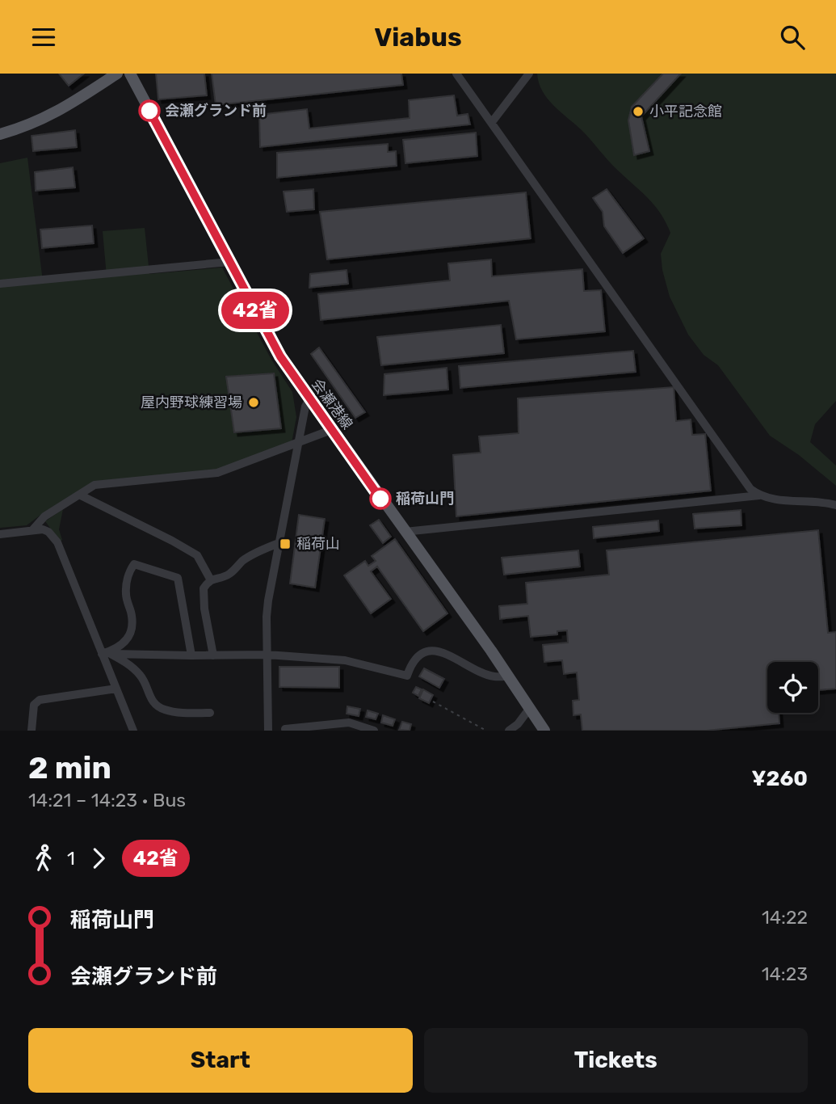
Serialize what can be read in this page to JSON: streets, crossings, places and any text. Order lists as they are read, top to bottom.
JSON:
{
  "streets": {
    "main road": ["会瀬港線"]
  },
  "places": {
    "other": [
      "会瀬グランド前",
      "小平記念館",
      "屋内野球練習場",
      "稲荷山門"
    ],
    "transit": ["稲荷山"]
  },
  "lines": ["bus line 42省"],
  "page": {
    "header": "Viabus",
    "on_map": "42省",
    "heading": ["2 min", "14:21 – 14:23 · Bus", "¥260"],
    "legs": ["1", "42省"],
    "list": [
      {
        "name": "稲荷山門",
        "value": "14:22"
      },
      {
        "name": "会瀬グランド前",
        "value": "14:23"
      }
    ],
    "buttons": ["Start", "Tickets"]
  }
}
